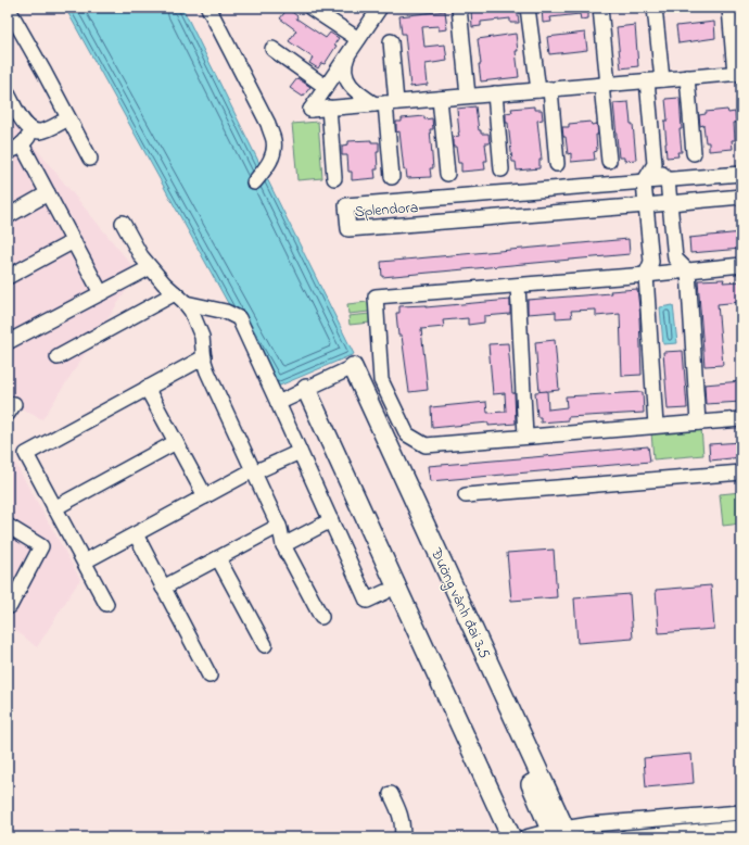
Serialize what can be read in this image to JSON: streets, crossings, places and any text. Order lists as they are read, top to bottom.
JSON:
{
  "streets": {
    "main road": ["Đường vành đai 3.5"],
    "street": ["Splendora"]
  }
}
